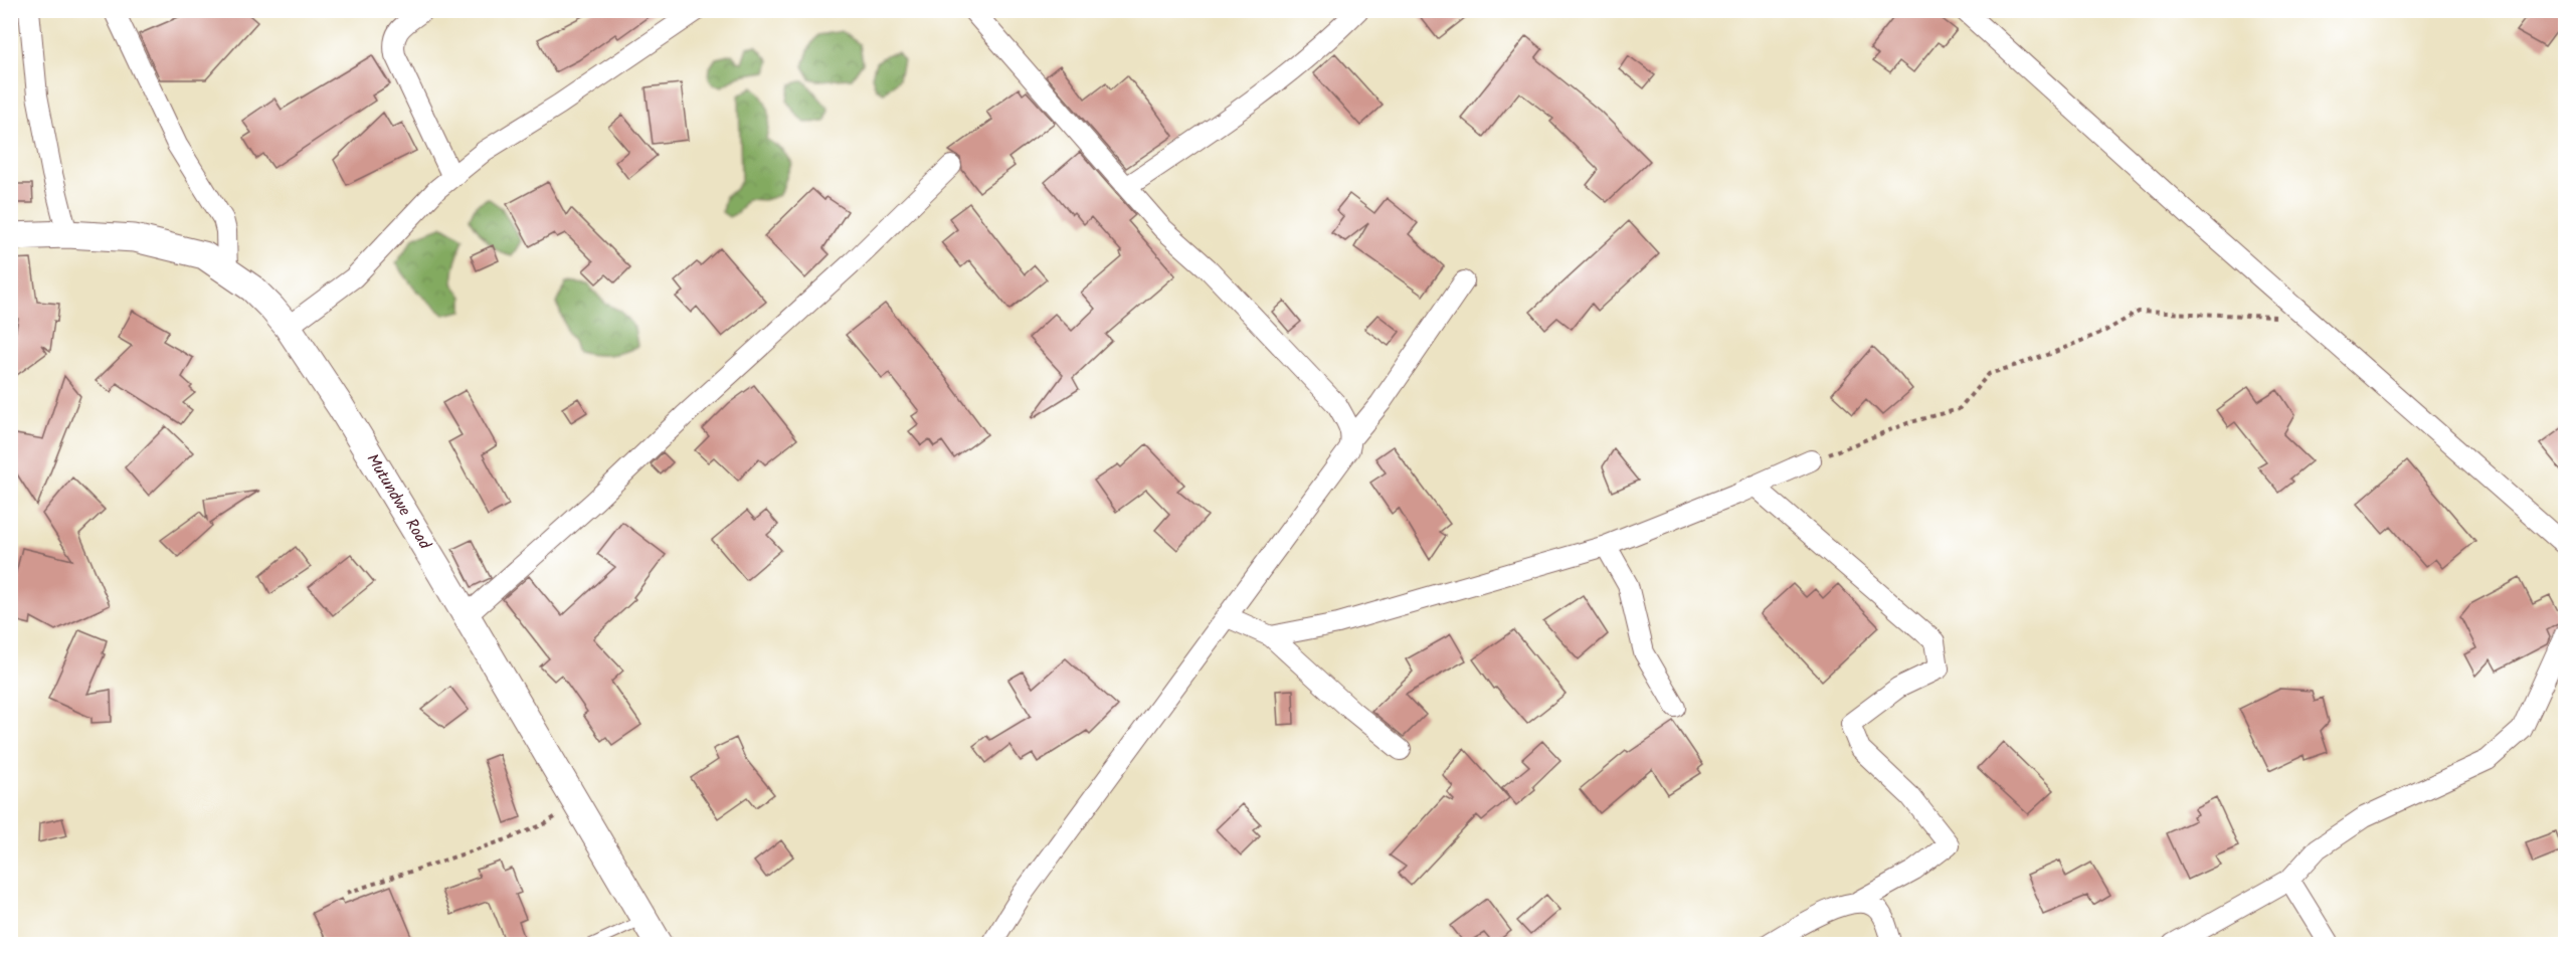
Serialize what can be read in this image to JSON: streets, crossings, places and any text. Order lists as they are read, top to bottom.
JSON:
{
  "streets": {
    "main road": ["Mutundwe Road"]
  }
}
